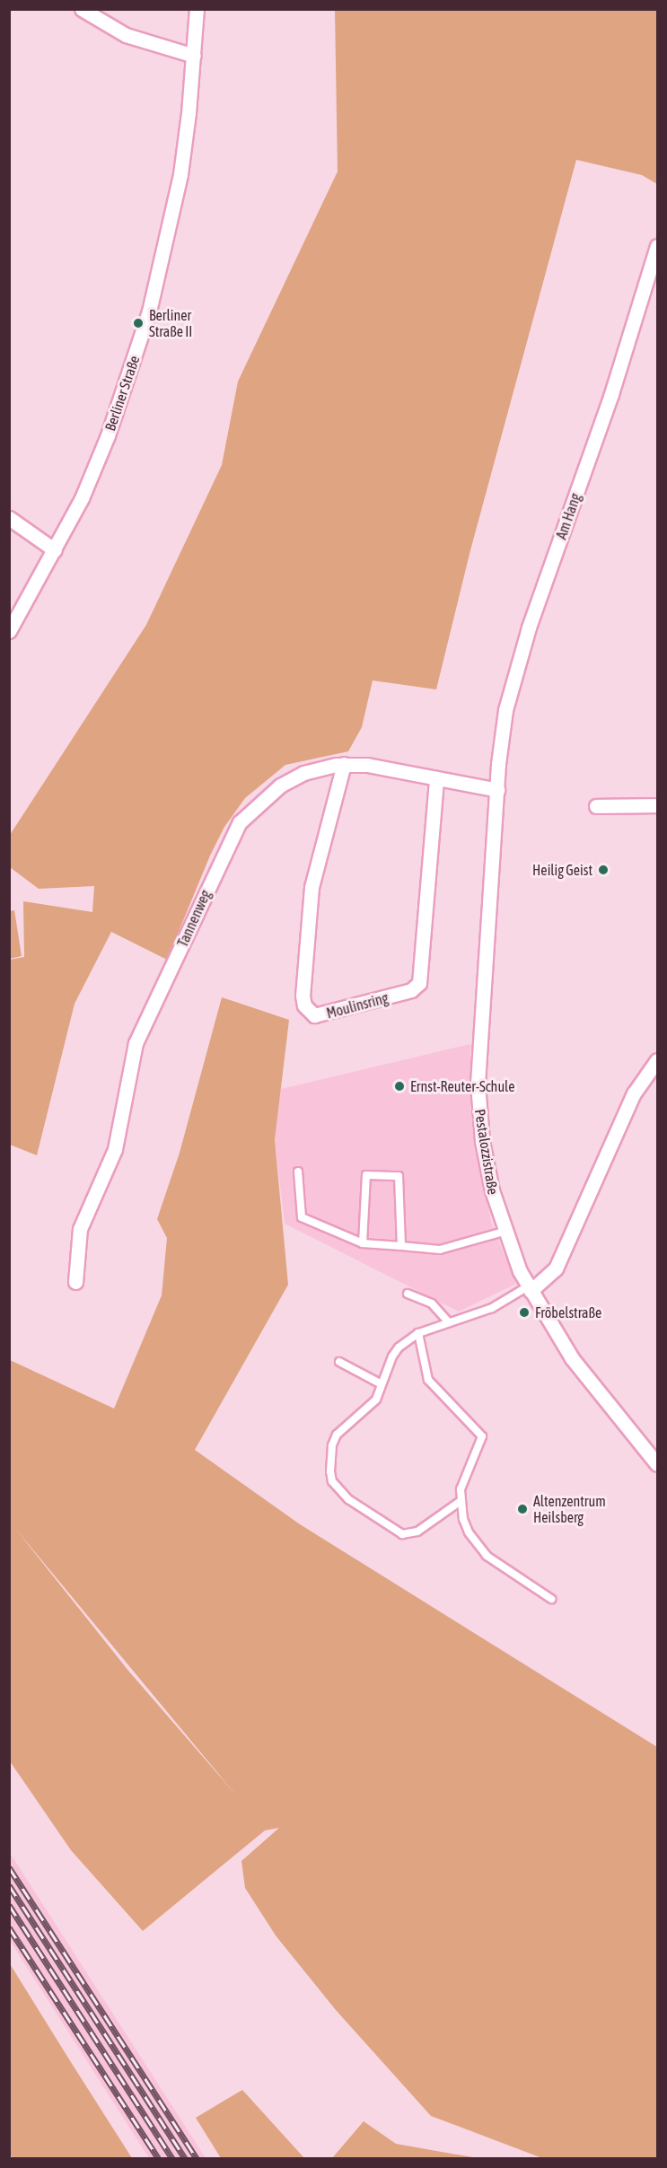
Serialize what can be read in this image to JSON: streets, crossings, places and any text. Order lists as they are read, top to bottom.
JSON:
{
  "streets": {
    "street": [
      "Berliner Straße",
      "Am Hang",
      "Tannenweg",
      "Moulinsring",
      "Pestalozzistraße"
    ]
  },
  "crossings": [
    ["Am Hang", "Tannenweg"],
    ["Am Hang", "Pestalozzistraße"],
    ["Tannenweg", "Moulinsring"],
    ["Tannenweg", "Pestalozzistraße"]
  ],
  "places": [
    "Berliner Straße II",
    "Heilig Geist",
    "Ernst-Reuter-Schule",
    "Fröbelstraße",
    "Altenzentrum Heilsberg"
  ]
}
